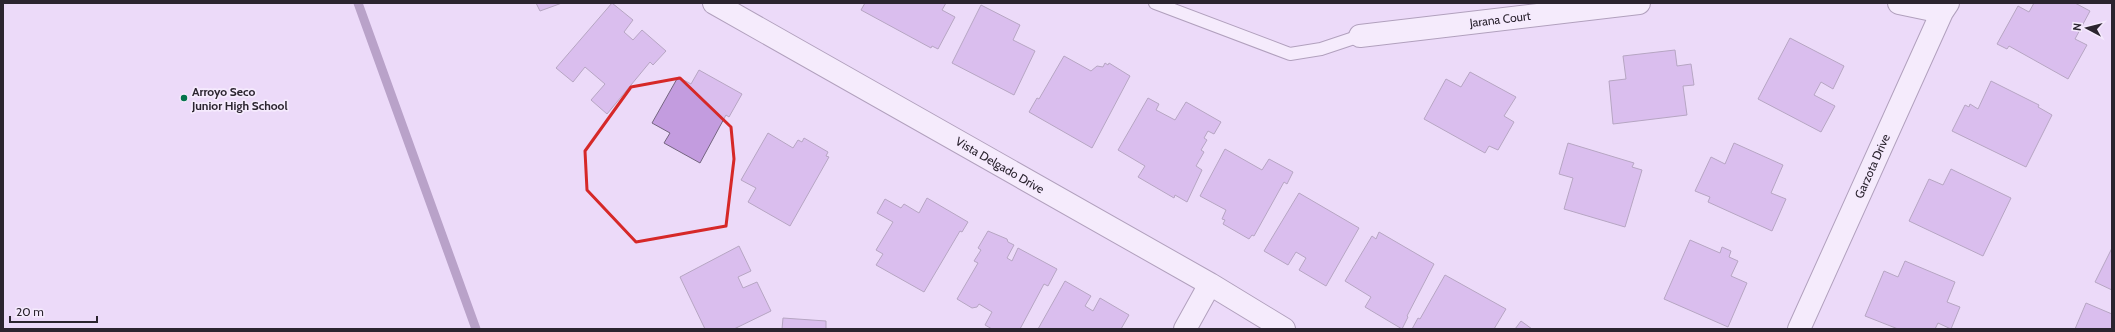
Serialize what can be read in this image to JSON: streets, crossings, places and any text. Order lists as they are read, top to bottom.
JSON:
{
  "streets": {
    "street": ["Jarana Court", "Vista Delgado Drive", "Garzota Drive"]
  },
  "places": ["Arroyo Seco Junior High School"],
  "scale_bar": "20 m",
  "north": "left"
}
